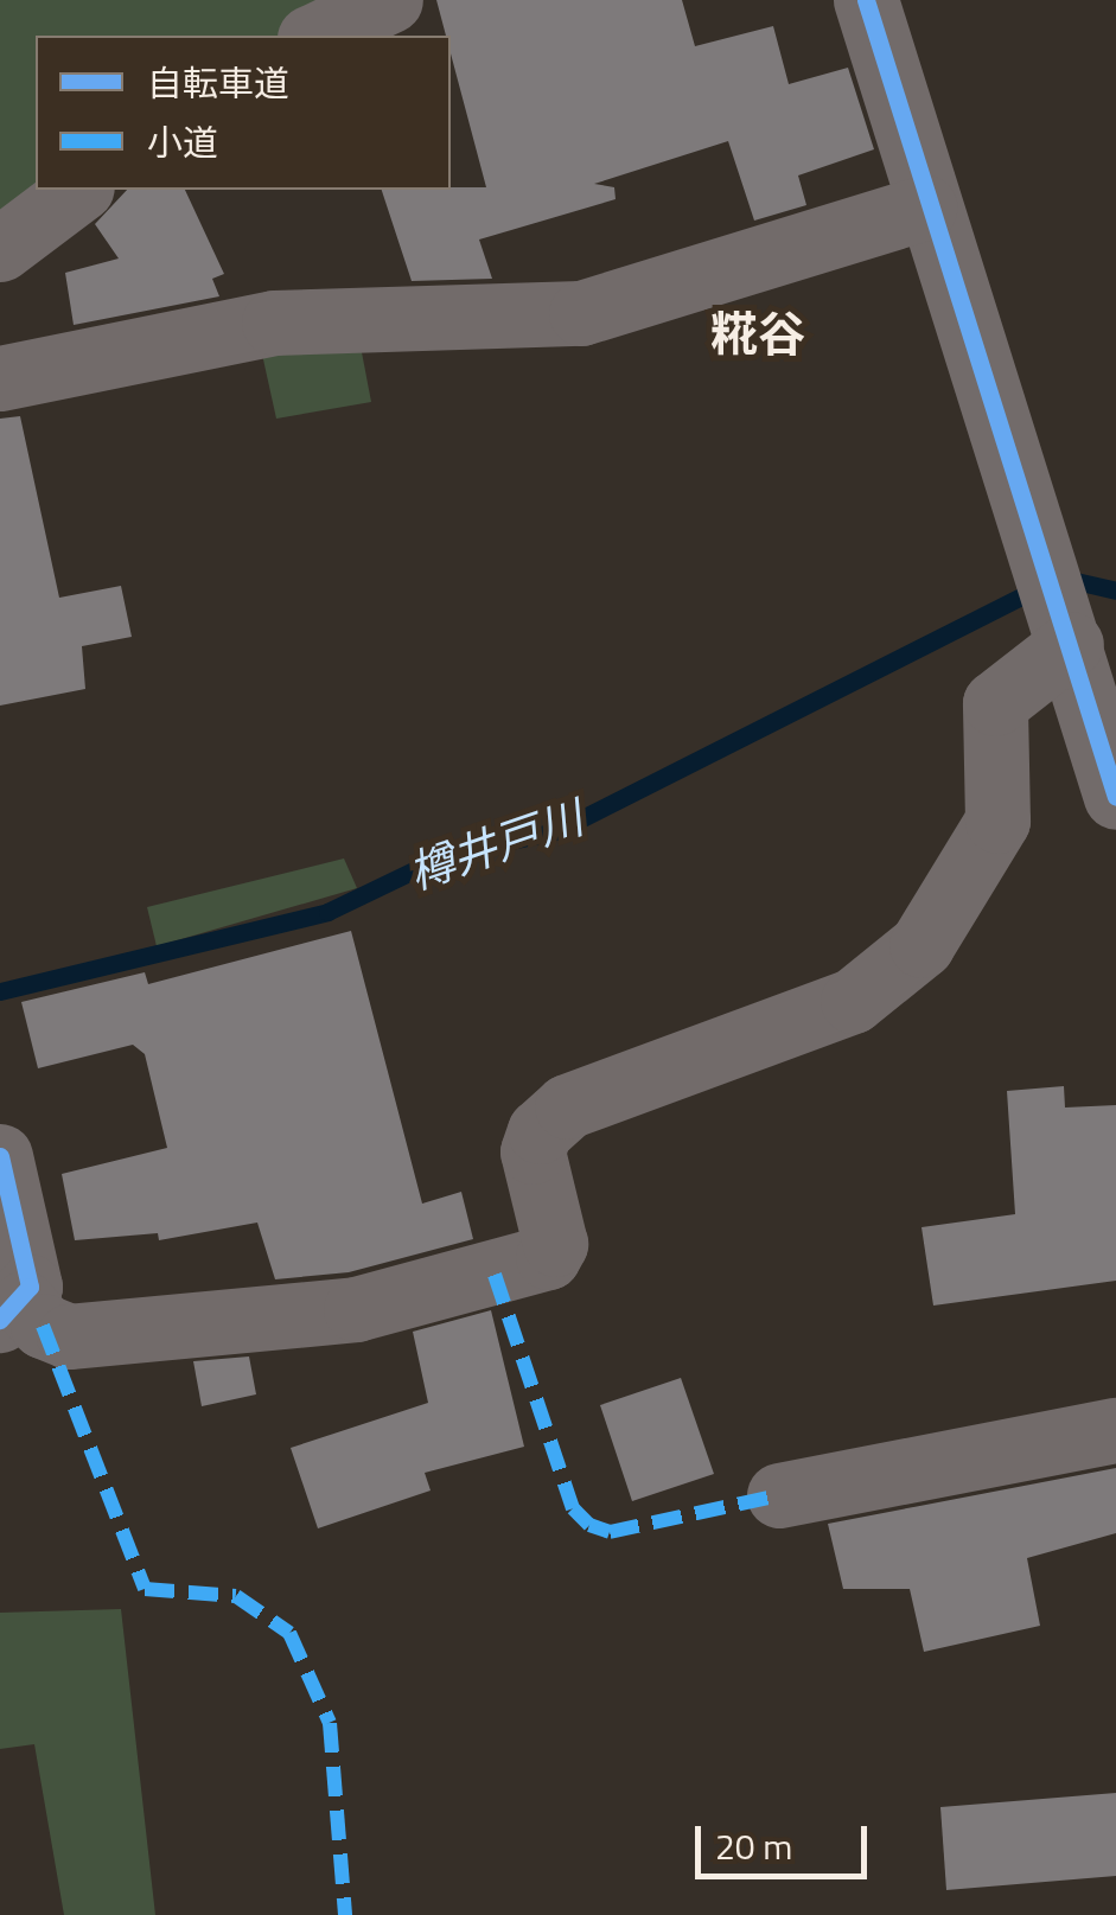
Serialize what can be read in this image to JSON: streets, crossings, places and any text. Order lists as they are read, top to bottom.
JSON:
{
  "districts": ["糀谷"],
  "water": ["樽井戸川"],
  "legend": ["自転車道", "小道"],
  "scale_bar": "20 m"
}
